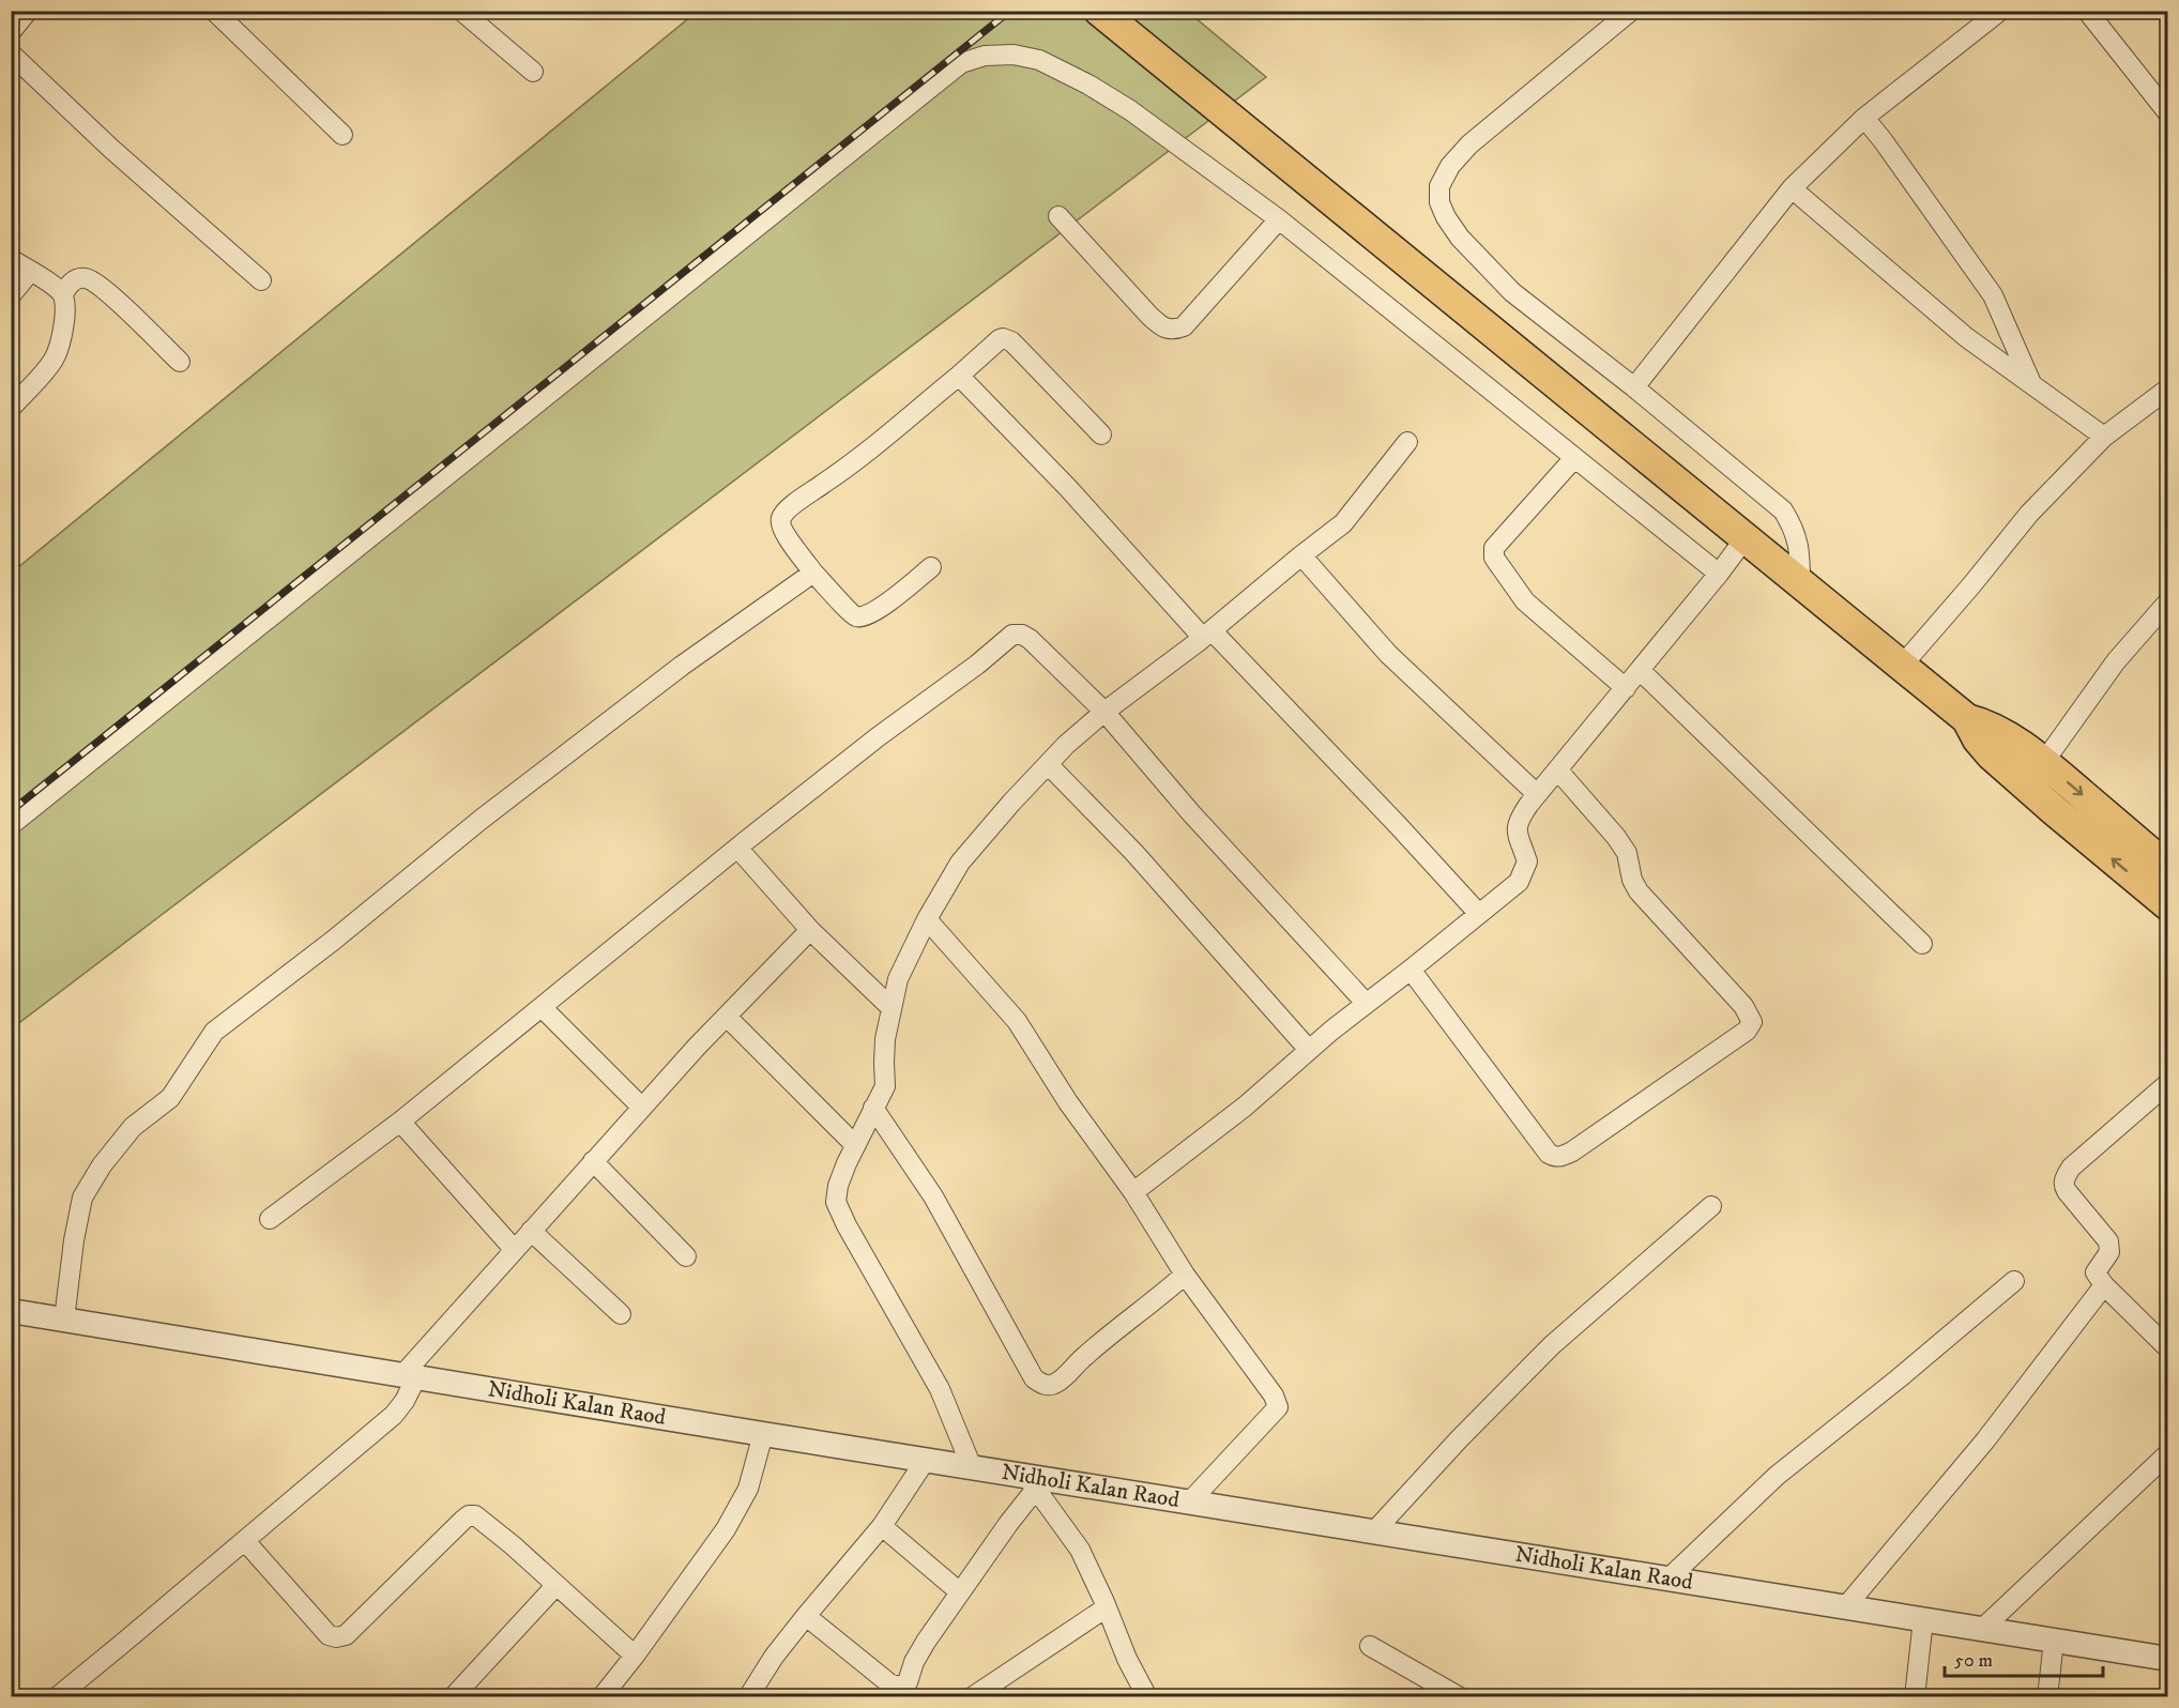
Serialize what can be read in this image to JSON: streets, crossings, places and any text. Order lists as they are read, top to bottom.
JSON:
{
  "streets": {
    "street": ["Nidholi Kalan Raod"]
  },
  "scale_bar": "50 m"
}
